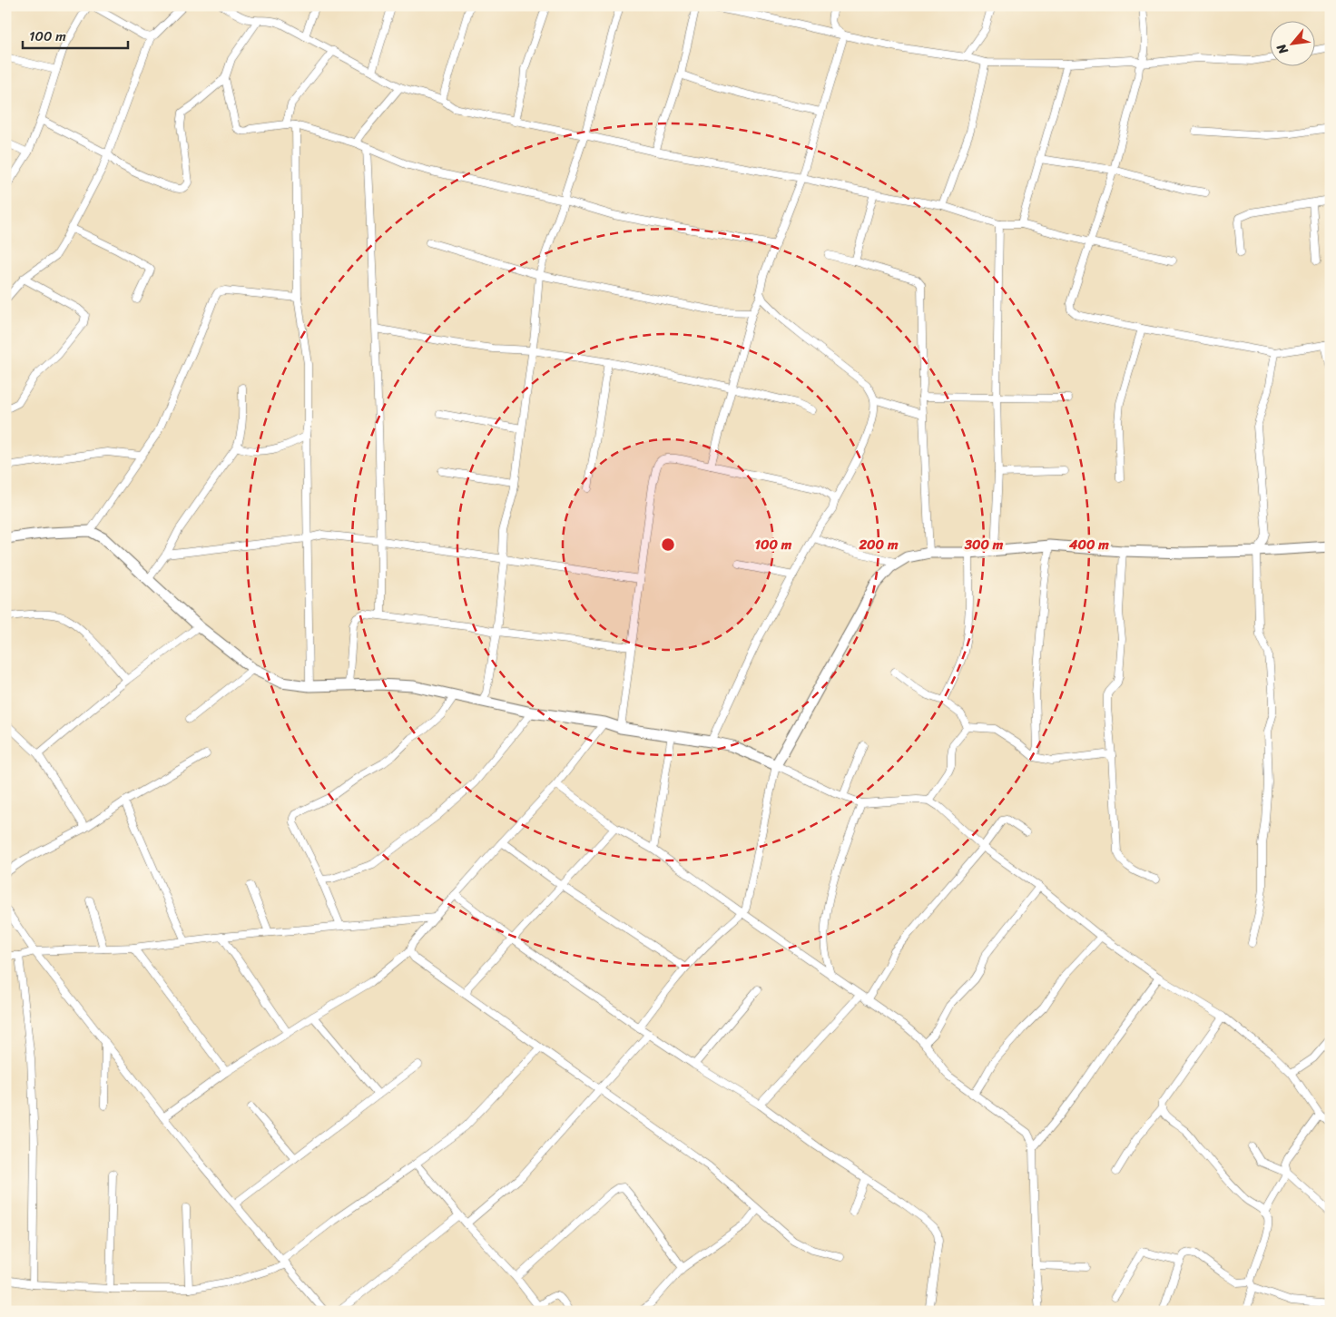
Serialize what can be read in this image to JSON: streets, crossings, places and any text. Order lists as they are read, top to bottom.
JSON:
{
  "scale_bar": "100 m",
  "north": "bottom left",
  "rings": [
    "100 m",
    "200 m",
    "300 m",
    "400 m"
  ]
}
